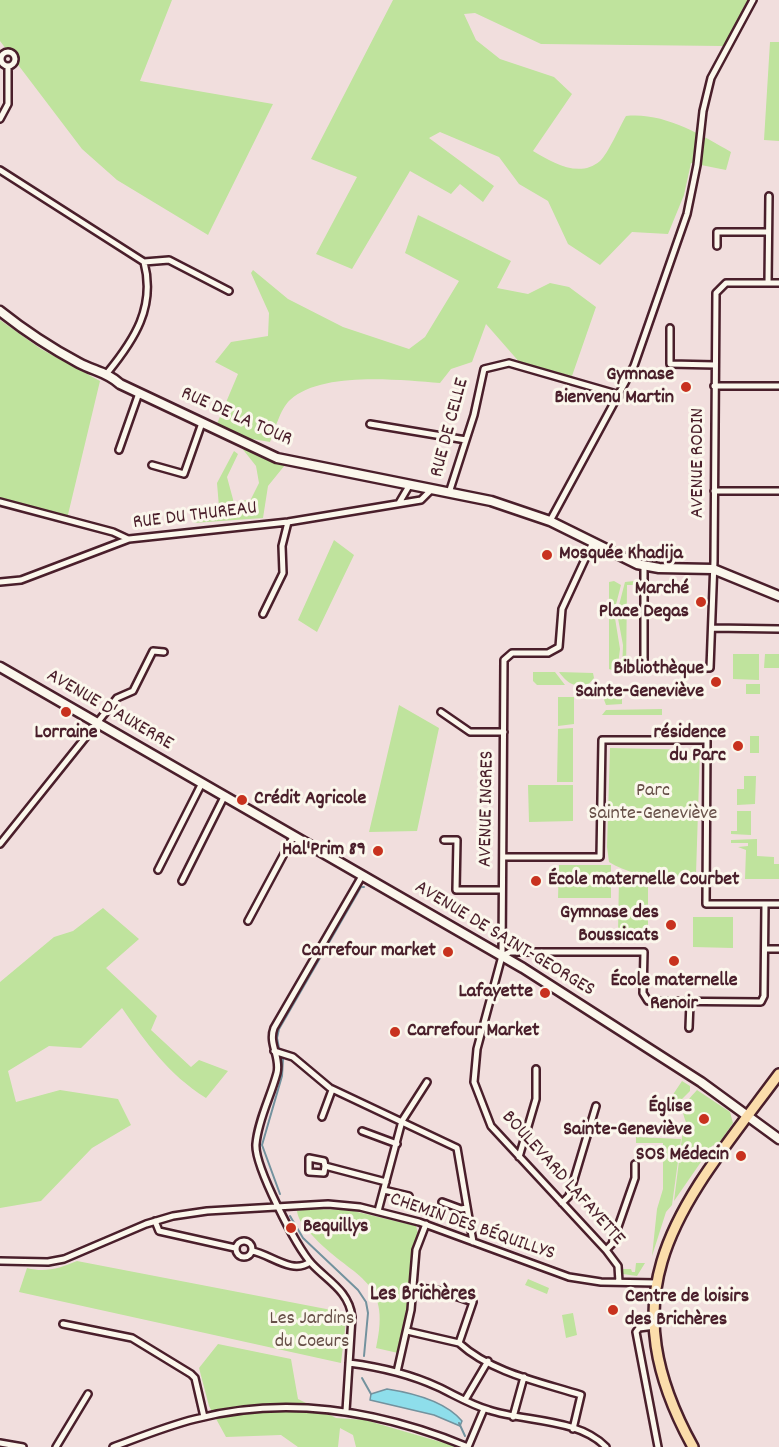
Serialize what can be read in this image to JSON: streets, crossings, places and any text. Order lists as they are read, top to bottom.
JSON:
{
  "streets": {
    "main road": ["RUE DE LA TOUR", "AVENUE D'AUXERRE", "AVENUE DE SAINT-GEORGES"],
    "street": [
      "RUE DE CELLE",
      "AVENUE RODIN",
      "RUE DU THUREAU",
      "AVENUE INGRES",
      "BOULEVARD LAFAYETTE",
      "CHEMIN DES BÉQUILLYS"
    ]
  },
  "crossings": [
    ["RUE DE LA TOUR", "RUE DE CELLE"],
    ["RUE DE LA TOUR", "AVENUE RODIN"],
    ["RUE DE LA TOUR", "RUE DU THUREAU"],
    ["RUE DE LA TOUR", "AVENUE INGRES"],
    ["AVENUE D'AUXERRE", "AVENUE DE SAINT-GEORGES"],
    ["AVENUE INGRES", "AVENUE DE SAINT-GEORGES"],
    ["AVENUE INGRES", "BOULEVARD LAFAYETTE"],
    ["AVENUE DE SAINT-GEORGES", "BOULEVARD LAFAYETTE"],
    ["BOULEVARD LAFAYETTE", "CHEMIN DES BÉQUILLYS"]
  ],
  "districts": ["Les Brichères"],
  "parks": ["Parc Sainte-Geneviève", "Les Jardins du Coeurs"],
  "places": [
    "Gymnase Bienvenu Martin",
    "Mosquée Khadija",
    "Marché Place Degas",
    "Bibliothèque Sainte-Geneviève",
    "Lorraine",
    "résidence du Parc",
    "Crédit Agricole",
    "Hal'Prim 89",
    "École maternelle Courbet",
    "Gymnase des Boussicats",
    "Carrefour market",
    "École maternelle Renoir",
    "Lafayette",
    "Carrefour Market",
    "Église Sainte-Geneviève",
    "SOS Médecin",
    "Bequillys",
    "Centre de loisirs des Brichères"
  ]
}
